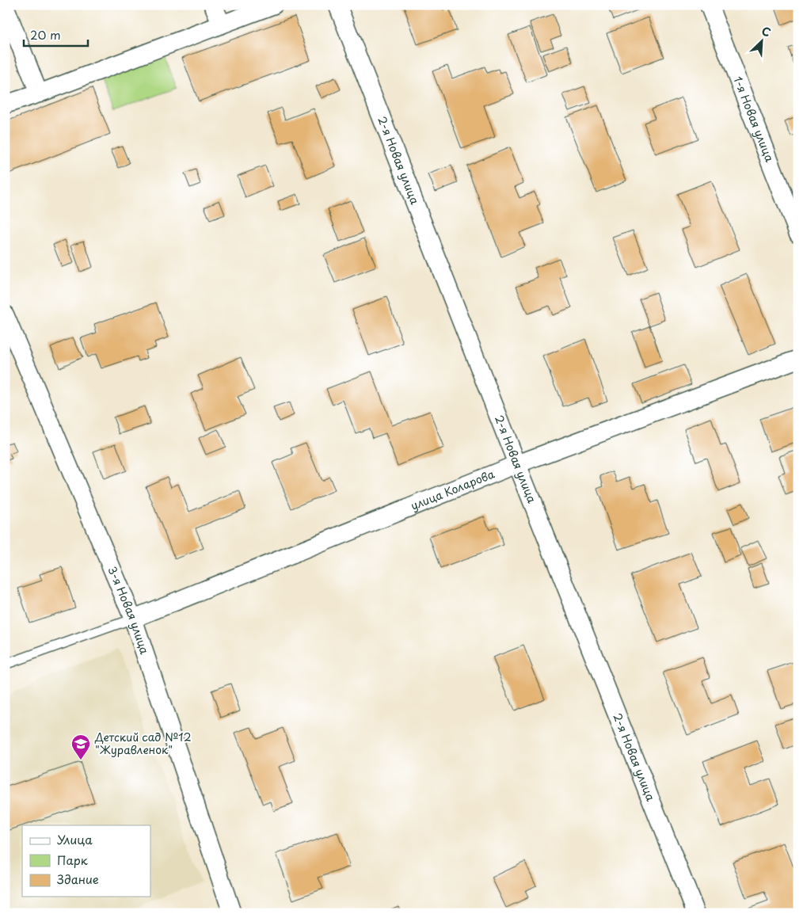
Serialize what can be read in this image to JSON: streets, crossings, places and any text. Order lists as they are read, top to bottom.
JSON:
{
  "streets": {
    "street": [
      "1-я Новая улица",
      "2-я Новая улица",
      "улица Коларова",
      "3-я Новая улица"
    ]
  },
  "crossings": [
    ["2-я Новая улица", "улица Коларова"],
    ["улица Коларова", "3-я Новая улица"]
  ],
  "places": {
    "school or university": ["Детский сад №12 \"Журавленок\""]
  },
  "legend": ["Улица", "Парк", "Здание"],
  "scale_bar": "20 m",
  "north": "top right"
}
